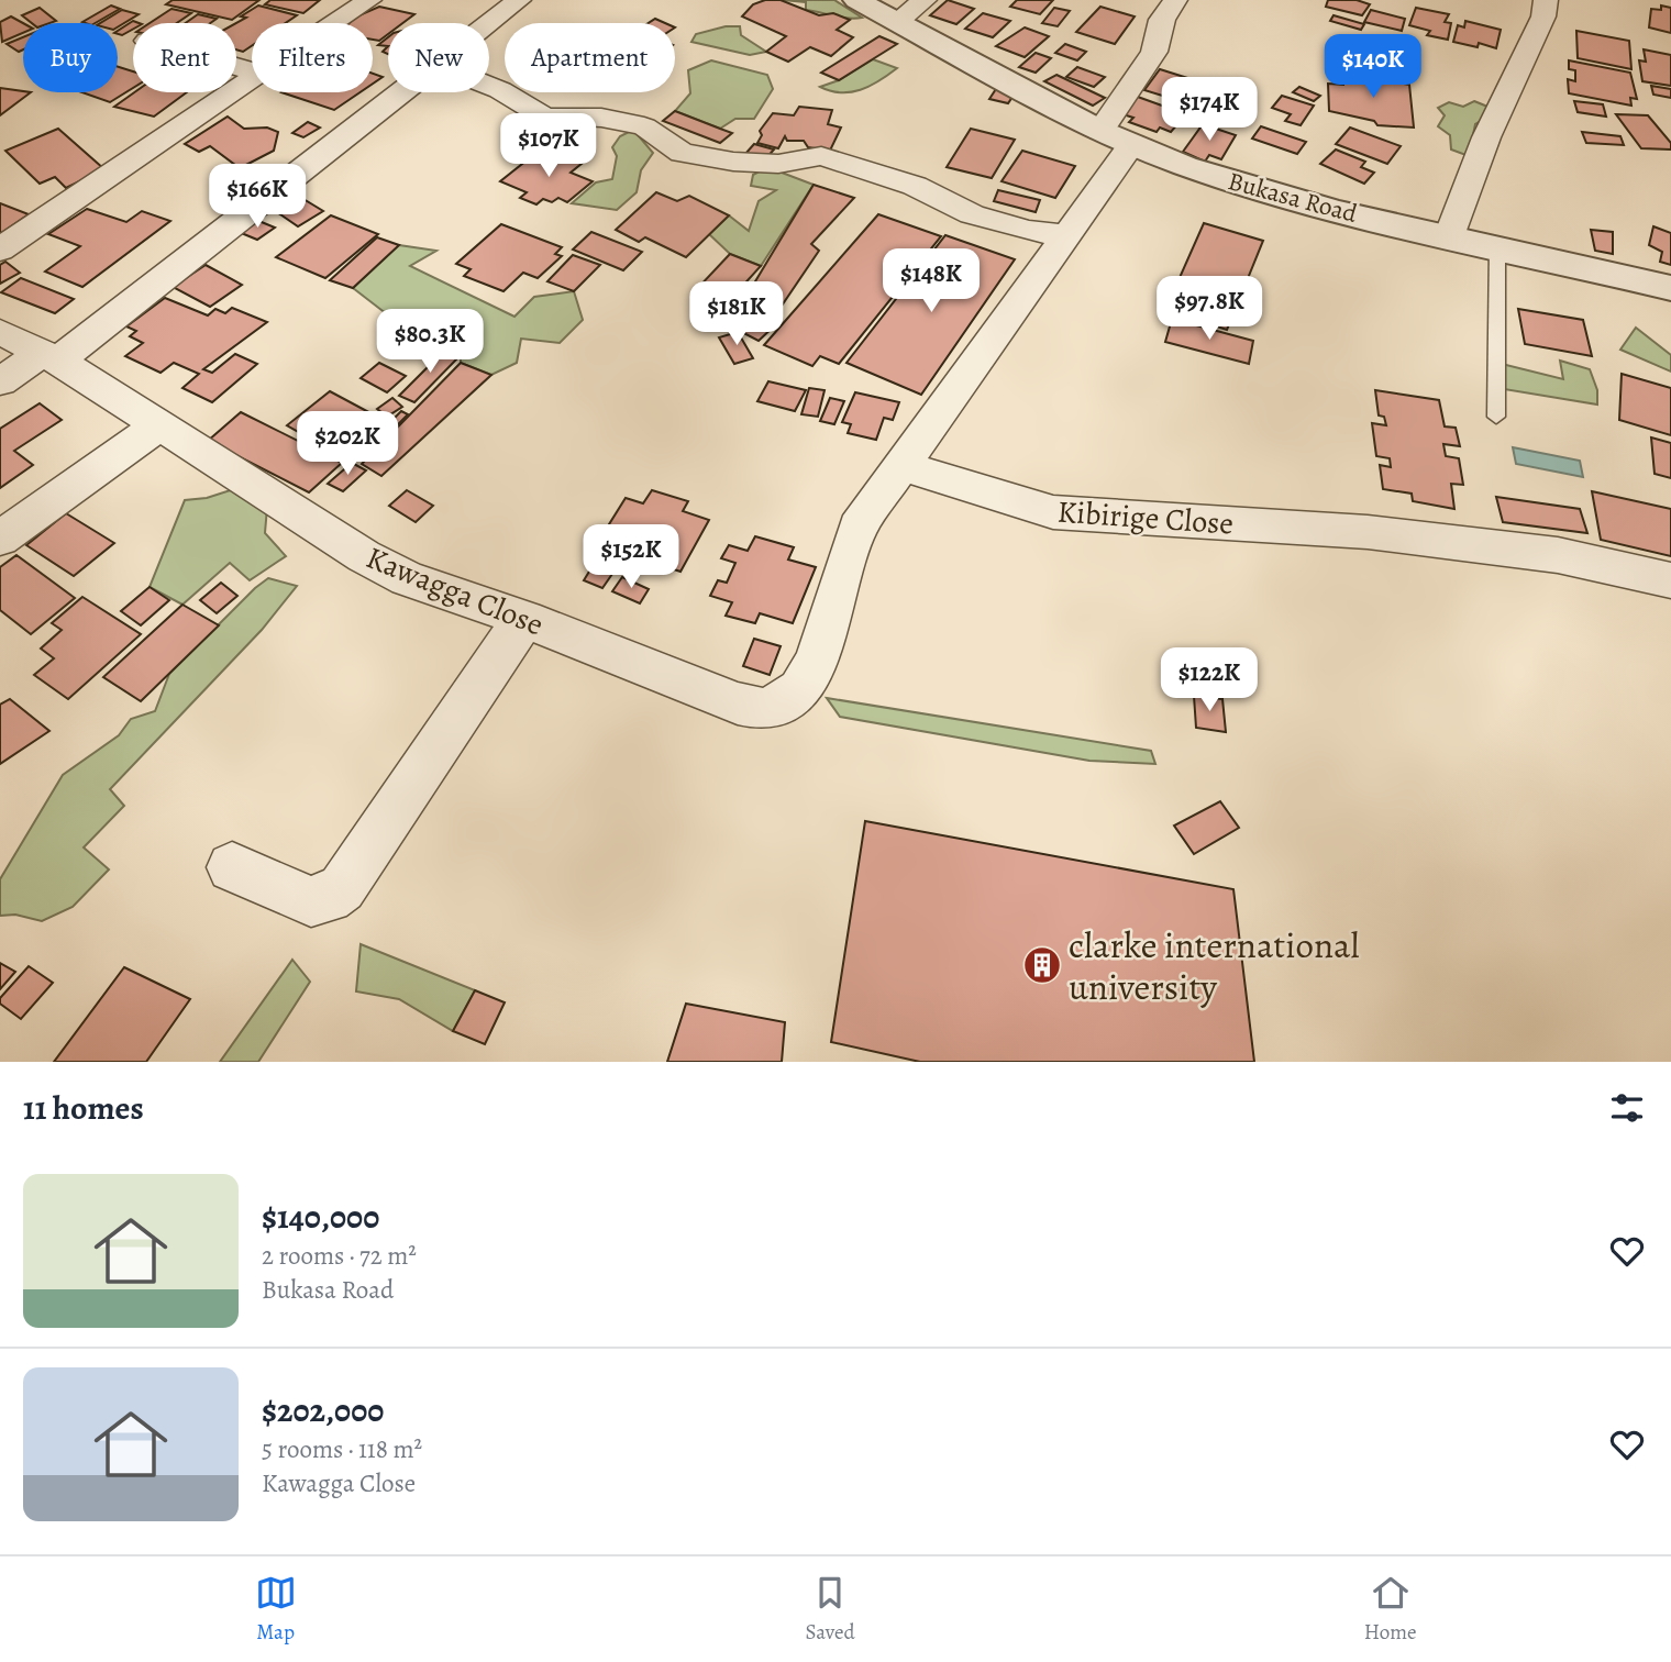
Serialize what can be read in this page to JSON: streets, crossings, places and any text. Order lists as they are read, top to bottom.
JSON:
{
  "streets": {
    "street": ["Bukasa Road", "Kibirige Close", "Kawagga Close"]
  },
  "crossings": [
    ["Kibirige Close", "Kawagga Close"]
  ],
  "places": {
    "building": ["clarke international university"]
  },
  "page": {
    "chip": [
      "Buy",
      "Rent",
      "Filters",
      "New",
      "Apartment"
    ],
    "price": [
      "$140K",
      "$174K",
      "$107K",
      "$166K",
      "$148K",
      "$97.8K",
      "$181K",
      "$80.3K",
      "$202K",
      "$152K",
      "$122K"
    ],
    "heading": "11 homes",
    "list": [
      {
        "name": "$140,000",
        "note": "2 rooms · 72 m² · Bukasa Road"
      },
      {
        "name": "$202,000",
        "note": "5 rooms · 118 m² · Kawagga Close"
      }
    ],
    "tabs": ["Map", "Saved", "Home"]
  }
}
